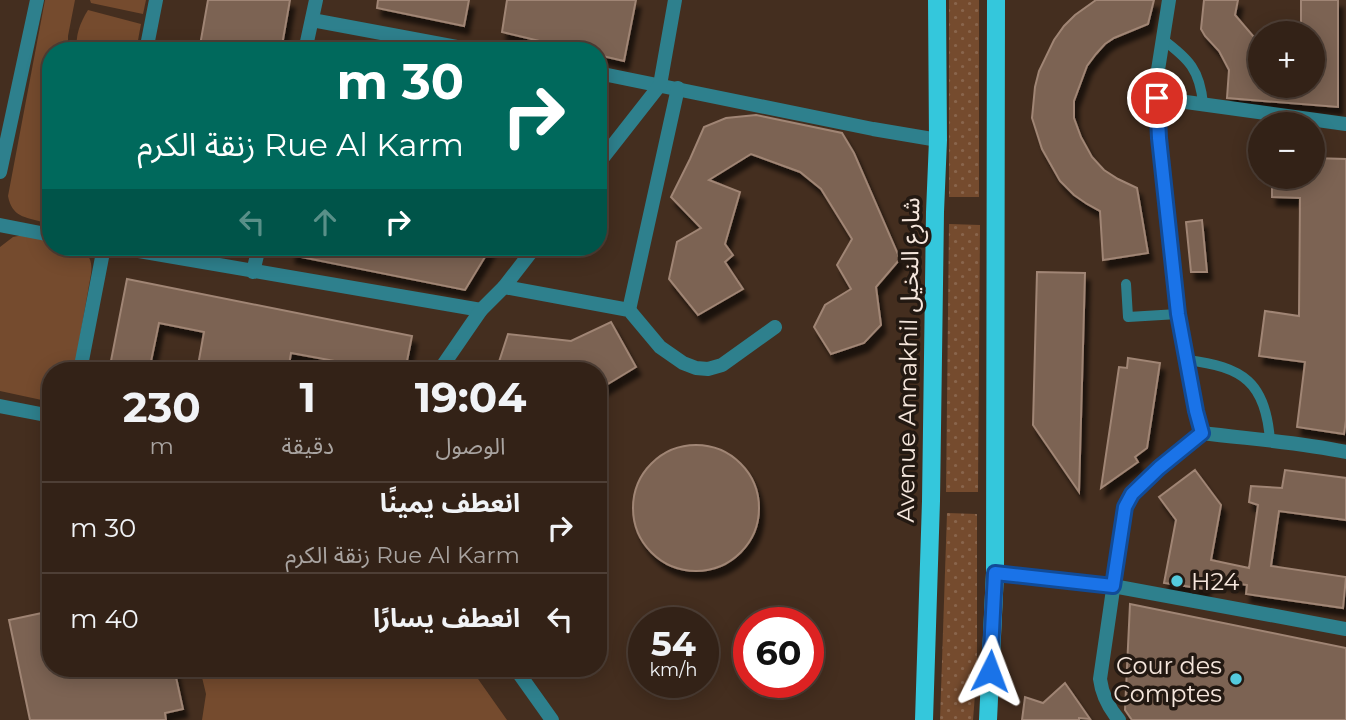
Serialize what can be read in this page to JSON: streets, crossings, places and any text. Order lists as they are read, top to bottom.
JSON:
{
  "streets": {
    "main road": ["Avenue Annakhil شارع النخيل"]
  },
  "places": ["H24", "Cour des Comptes"],
  "page": {
    "map_buttons": ["+", "−"],
    "turn": ["30 m", "Rue Al Karm زنقة الكرم"],
    "eta": [
      "19:04",
      "الوصول",
      "1",
      "دقيقة",
      "230",
      "m"
    ],
    "list": [
      {
        "name": "انعطف يمينًا",
        "note": "Rue Al Karm زنقة الكرم",
        "value": "30 m"
      },
      {
        "name": "انعطف يسارًا",
        "value": "40 m"
      }
    ],
    "speed": "54 km/h",
    "limit": "60"
  }
}
